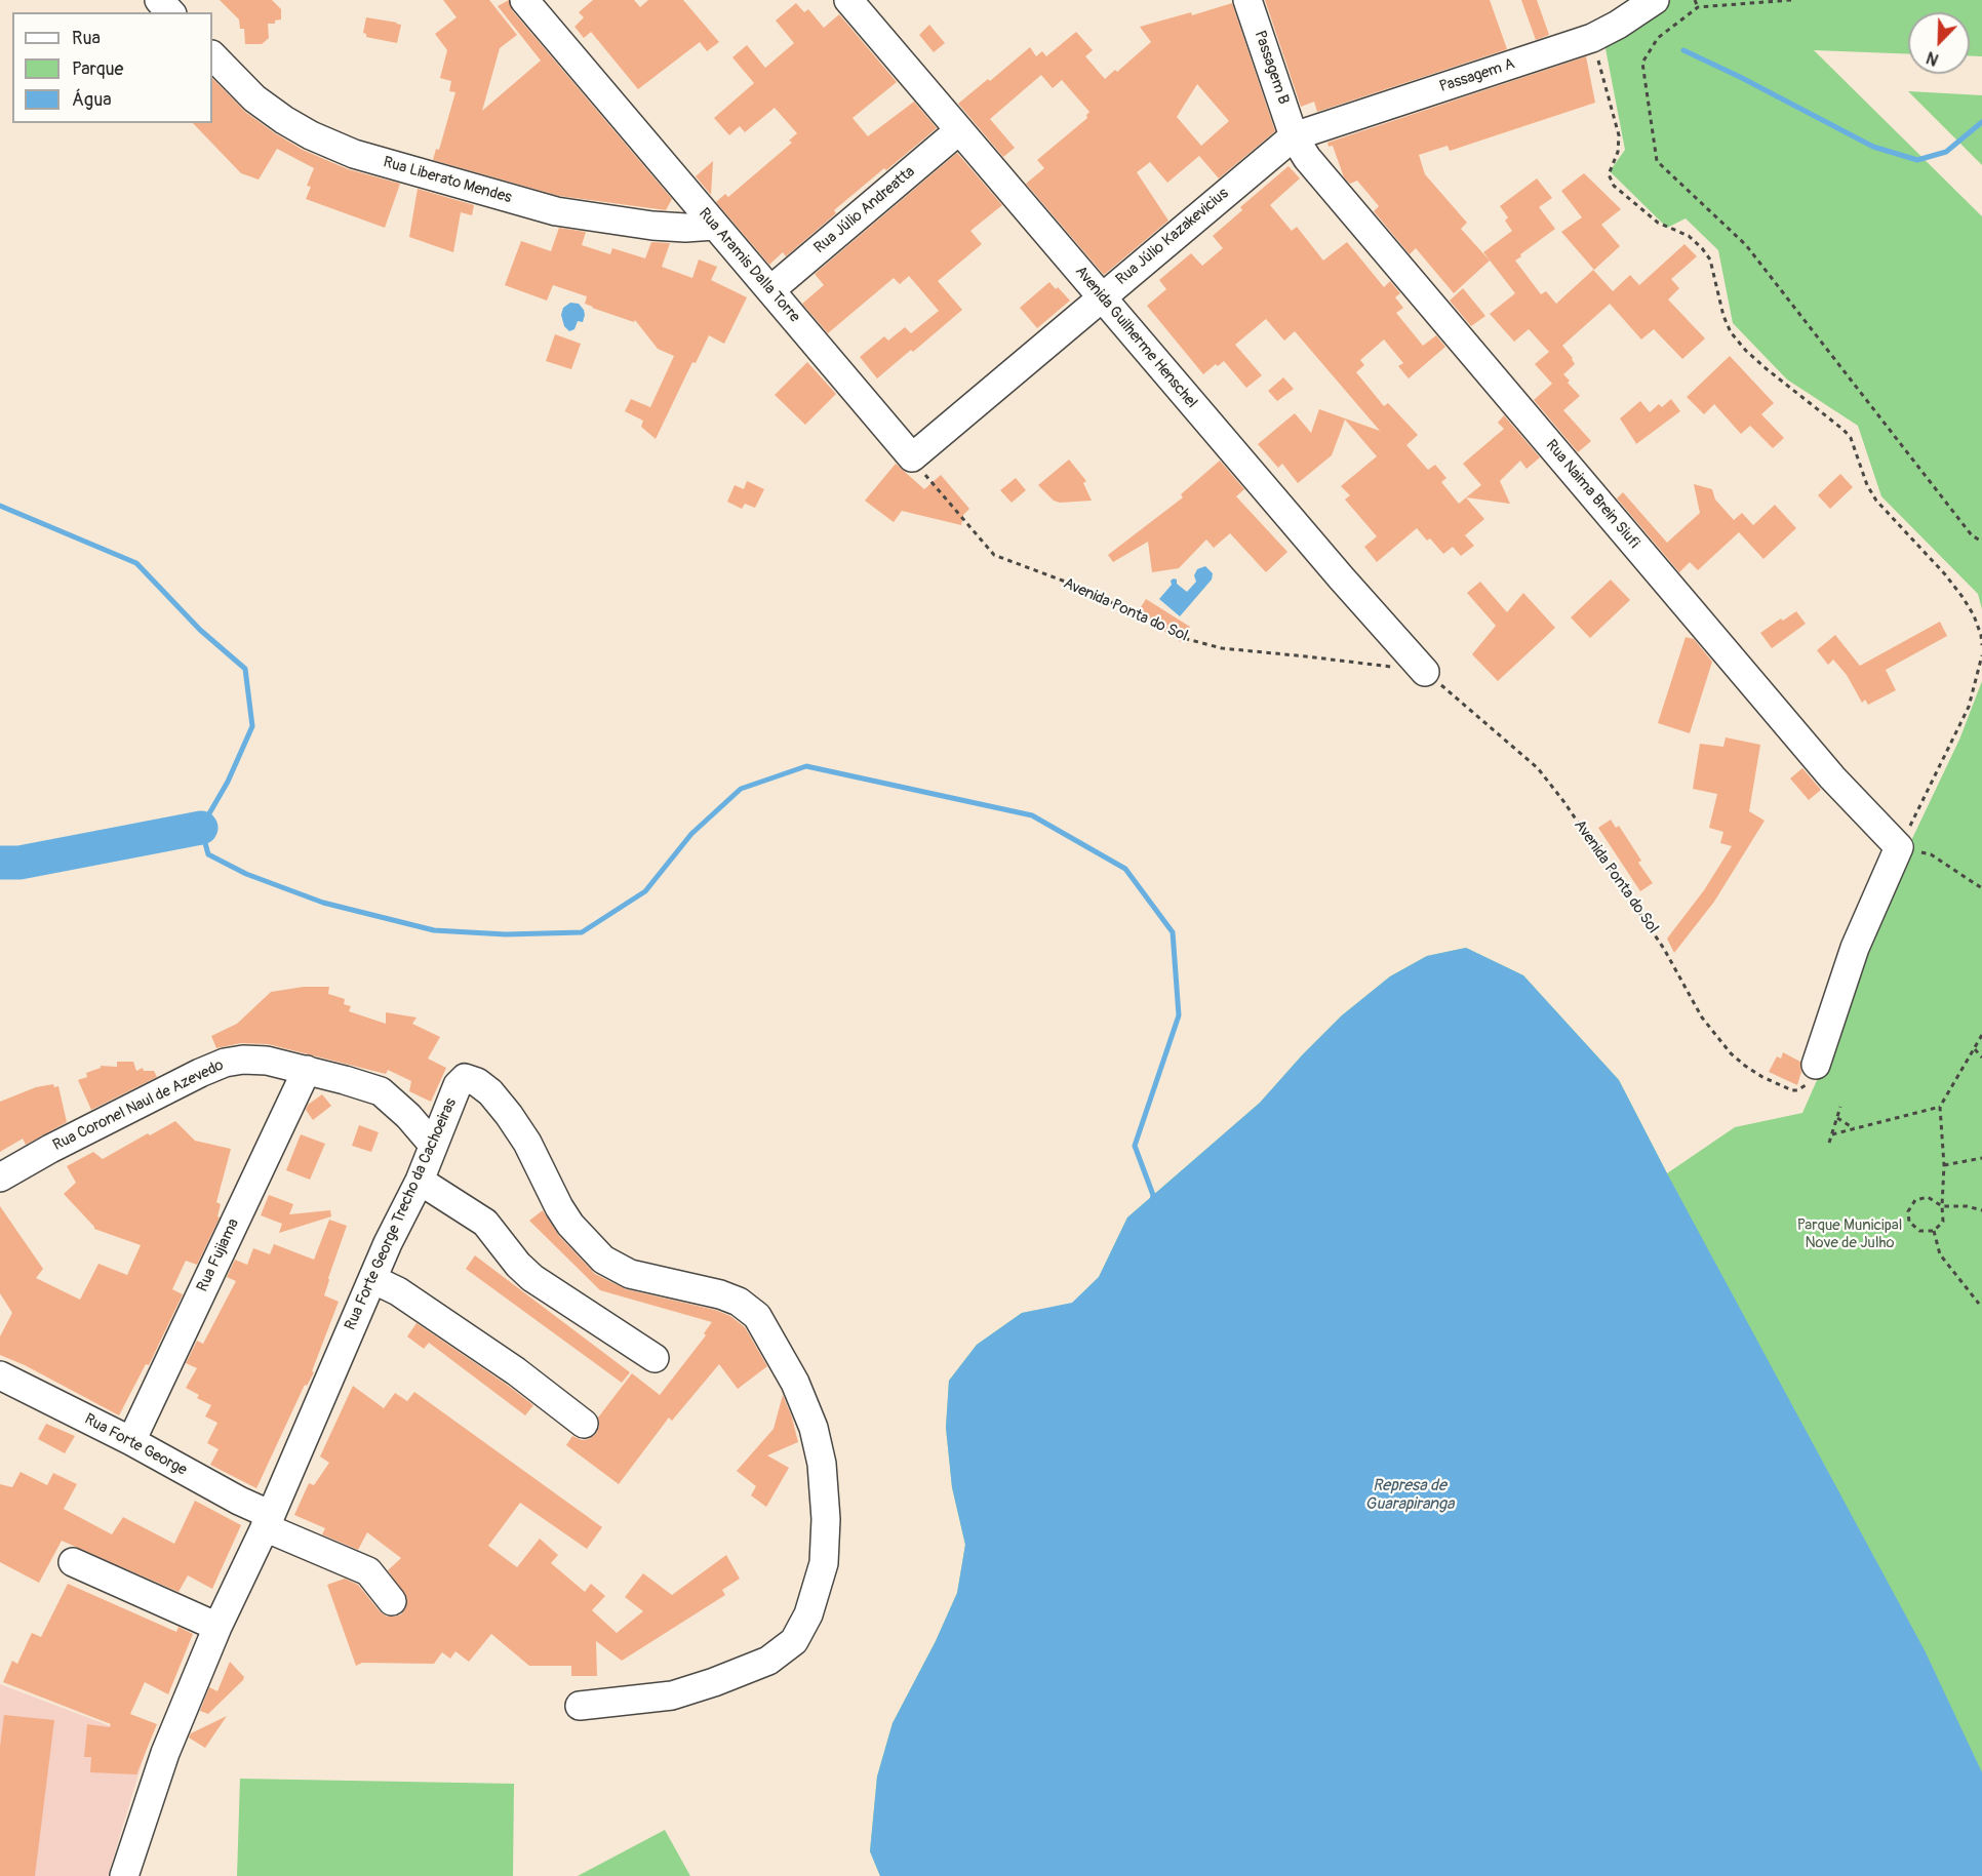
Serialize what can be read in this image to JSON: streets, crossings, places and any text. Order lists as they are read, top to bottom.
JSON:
{
  "streets": {
    "street": [
      "Passagem B",
      "Passagem A",
      "Rua Liberato Mendes",
      "Rua Júlio Andreatta",
      "Rua Júlio Kazakevicius",
      "Rua Aramis Dalla Torre",
      "Avenida Guilherme Henschel",
      "Rua Naima Brein Siufi",
      "Rua Coronel Naul de Azevedo",
      "Rua Forte George Trecho da Cachoeiras",
      "Rua Fujiama",
      "Rua Forte George"
    ],
    "path": ["Avenida Ponta do Sol"]
  },
  "crossings": [
    ["Passagem B", "Passagem A"],
    ["Passagem B", "Rua Júlio Kazakevicius"],
    ["Passagem B", "Rua Naima Brein Siufi"],
    ["Passagem A", "Rua Júlio Kazakevicius"],
    ["Passagem A", "Rua Naima Brein Siufi"],
    ["Rua Liberato Mendes", "Rua Aramis Dalla Torre"],
    ["Rua Júlio Andreatta", "Rua Aramis Dalla Torre"],
    ["Rua Júlio Andreatta", "Avenida Guilherme Henschel"],
    ["Rua Júlio Kazakevicius", "Rua Aramis Dalla Torre"],
    ["Rua Júlio Kazakevicius", "Avenida Guilherme Henschel"],
    ["Rua Júlio Kazakevicius", "Rua Naima Brein Siufi"],
    ["Rua Júlio Kazakevicius", "Avenida Ponta do Sol"],
    ["Rua Aramis Dalla Torre", "Avenida Ponta do Sol"],
    ["Avenida Guilherme Henschel", "Avenida Ponta do Sol"],
    ["Rua Coronel Naul de Azevedo", "Rua Forte George Trecho da Cachoeiras"],
    ["Rua Coronel Naul de Azevedo", "Rua Fujiama"],
    ["Rua Forte George Trecho da Cachoeiras", "Rua Forte George"],
    ["Rua Fujiama", "Rua Forte George"]
  ],
  "water": ["Represa de Guarapiranga"],
  "parks": ["Parque Municipal Nove de Julho"],
  "legend": ["Rua", "Parque", "Água"],
  "north": "bottom left"
}
